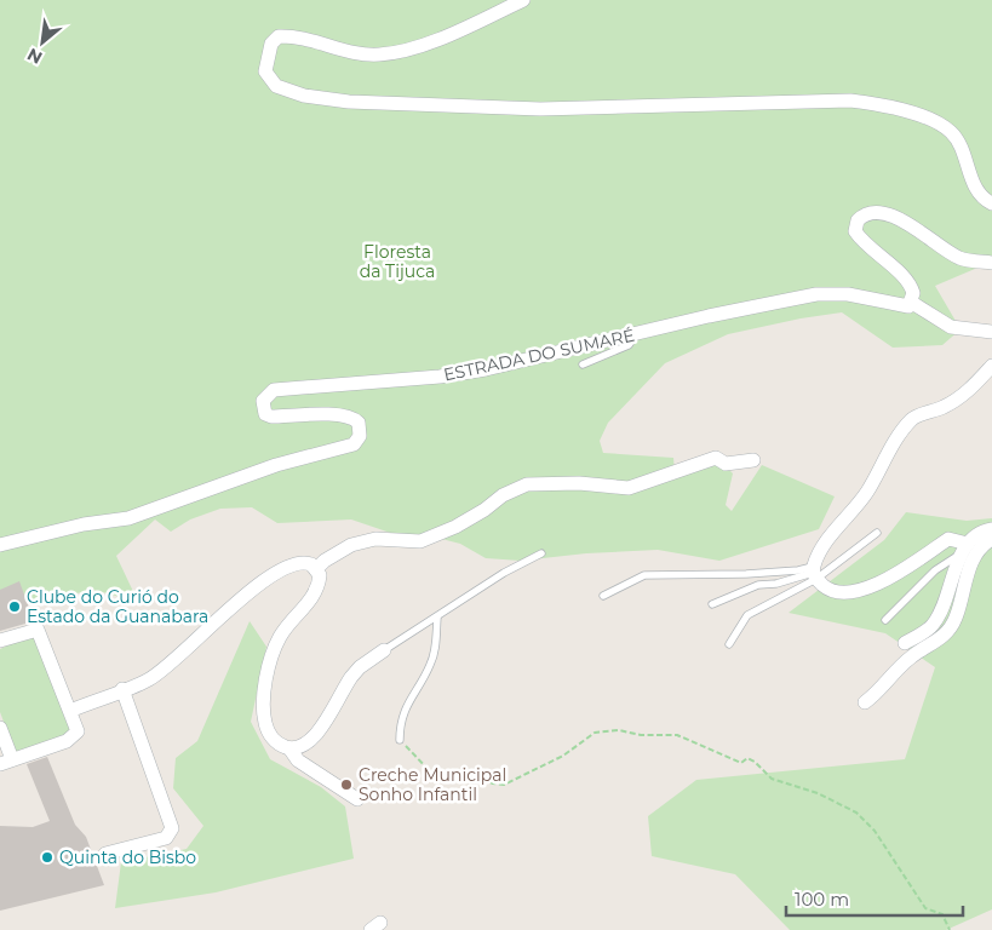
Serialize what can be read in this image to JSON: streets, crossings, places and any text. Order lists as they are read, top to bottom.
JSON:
{
  "streets": {
    "street": ["ESTRADA DO SUMARÉ"]
  },
  "parks": ["Floresta da Tijuca"],
  "places": ["Clube do Curió do Estado da Guanabara", "Creche Municipal Sonho Infantil", "Quinta do Bisbo"],
  "scale_bar": "100 m",
  "north": "bottom left"
}
